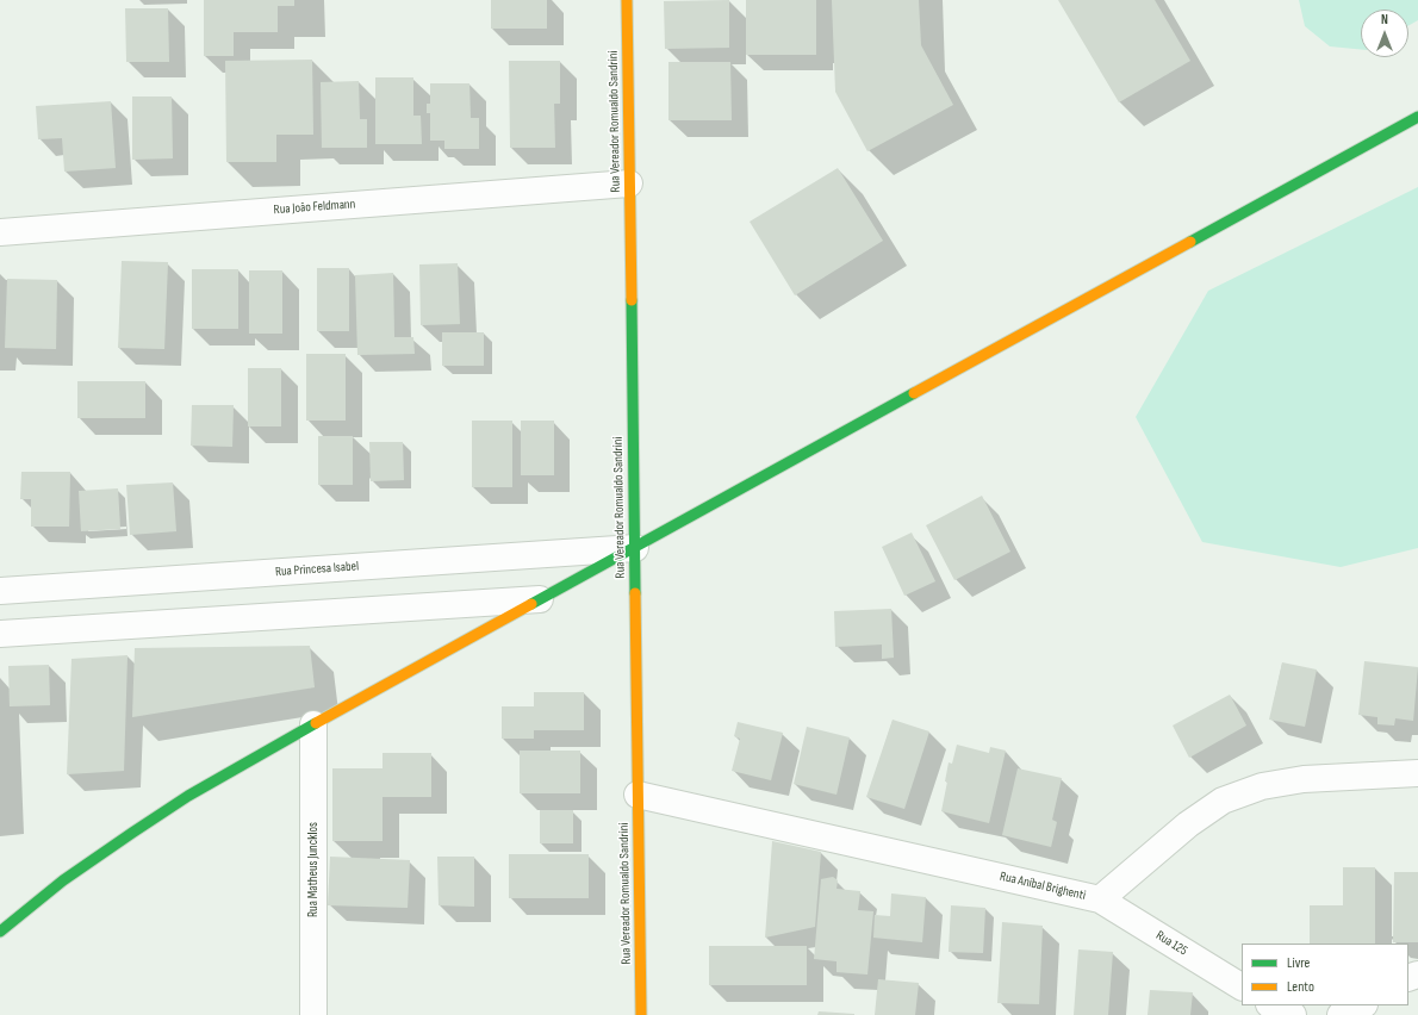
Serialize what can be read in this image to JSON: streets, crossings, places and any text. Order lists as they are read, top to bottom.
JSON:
{
  "streets": {
    "main road": ["Rua Vereador Romualdo Sandrini"],
    "street": [
      "Rua João Feldmann",
      "Rua Princesa Isabel",
      "Rua Matheus Juncklos",
      "Rua Aníbal Brighenti",
      "Rua 125"
    ]
  },
  "crossings": [
    ["Rua Vereador Romualdo Sandrini", "Rua João Feldmann"],
    ["Rua Vereador Romualdo Sandrini", "Rua Princesa Isabel"],
    ["Rua Vereador Romualdo Sandrini", "Rua Aníbal Brighenti"],
    ["Rua Aníbal Brighenti", "Rua 125"]
  ],
  "legend": ["Livre", "Lento"],
  "north": "top"
}
